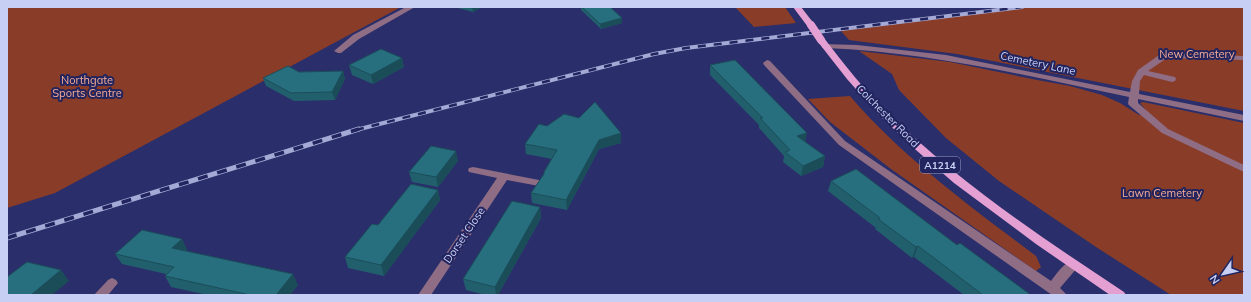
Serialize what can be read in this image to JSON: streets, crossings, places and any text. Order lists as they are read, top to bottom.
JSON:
{
  "streets": {
    "main road": ["Colchester Road", "A1214"],
    "street": ["Cemetery Lane", "Dorset Close"]
  },
  "crossings": [
    ["Cemetery Lane", "Colchester Road"]
  ],
  "parks": ["New Cemetery", "Northgate Sports Centre", "Lawn Cemetery"],
  "north": "bottom left"
}
